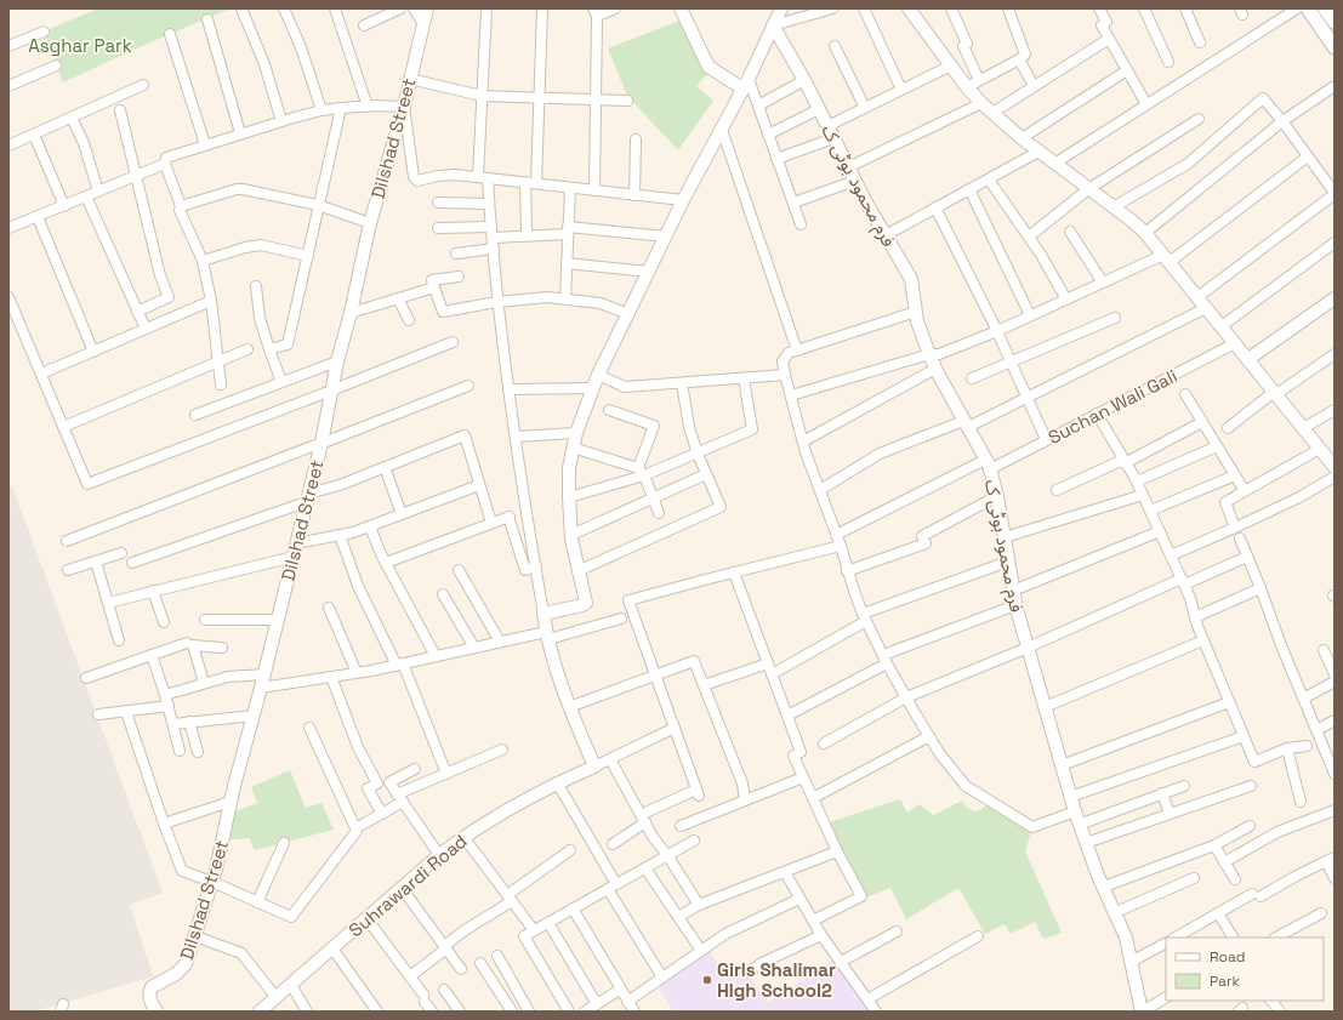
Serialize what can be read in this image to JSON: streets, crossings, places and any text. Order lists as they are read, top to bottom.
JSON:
{
  "streets": {
    "street": [
      "Dilshad Street",
      "فرم محمود بوٹی ک",
      "Suchan Wali Gali",
      "Suhrawardi Road"
    ]
  },
  "crossings": [
    ["فرم محمود بوٹی ک", "Suchan Wali Gali"]
  ],
  "parks": ["Asghar Park"],
  "places": ["Girls Shalimar HIgh School2"],
  "legend": ["Road", "Park"]
}
